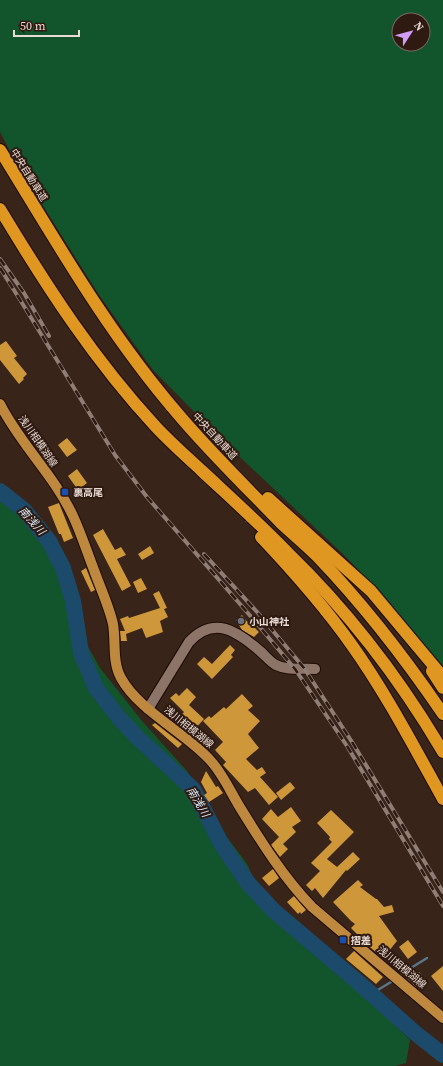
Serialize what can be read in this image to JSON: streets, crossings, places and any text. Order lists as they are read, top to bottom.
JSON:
{
  "streets": {
    "highway": ["中央自動車道"],
    "main road": ["浅川相模湖線"]
  },
  "water": ["南浅川"],
  "places": {
    "transit": ["裏高尾", "摺差"],
    "other": ["小山神社"]
  },
  "scale_bar": "50 m",
  "north": "top right"
}
